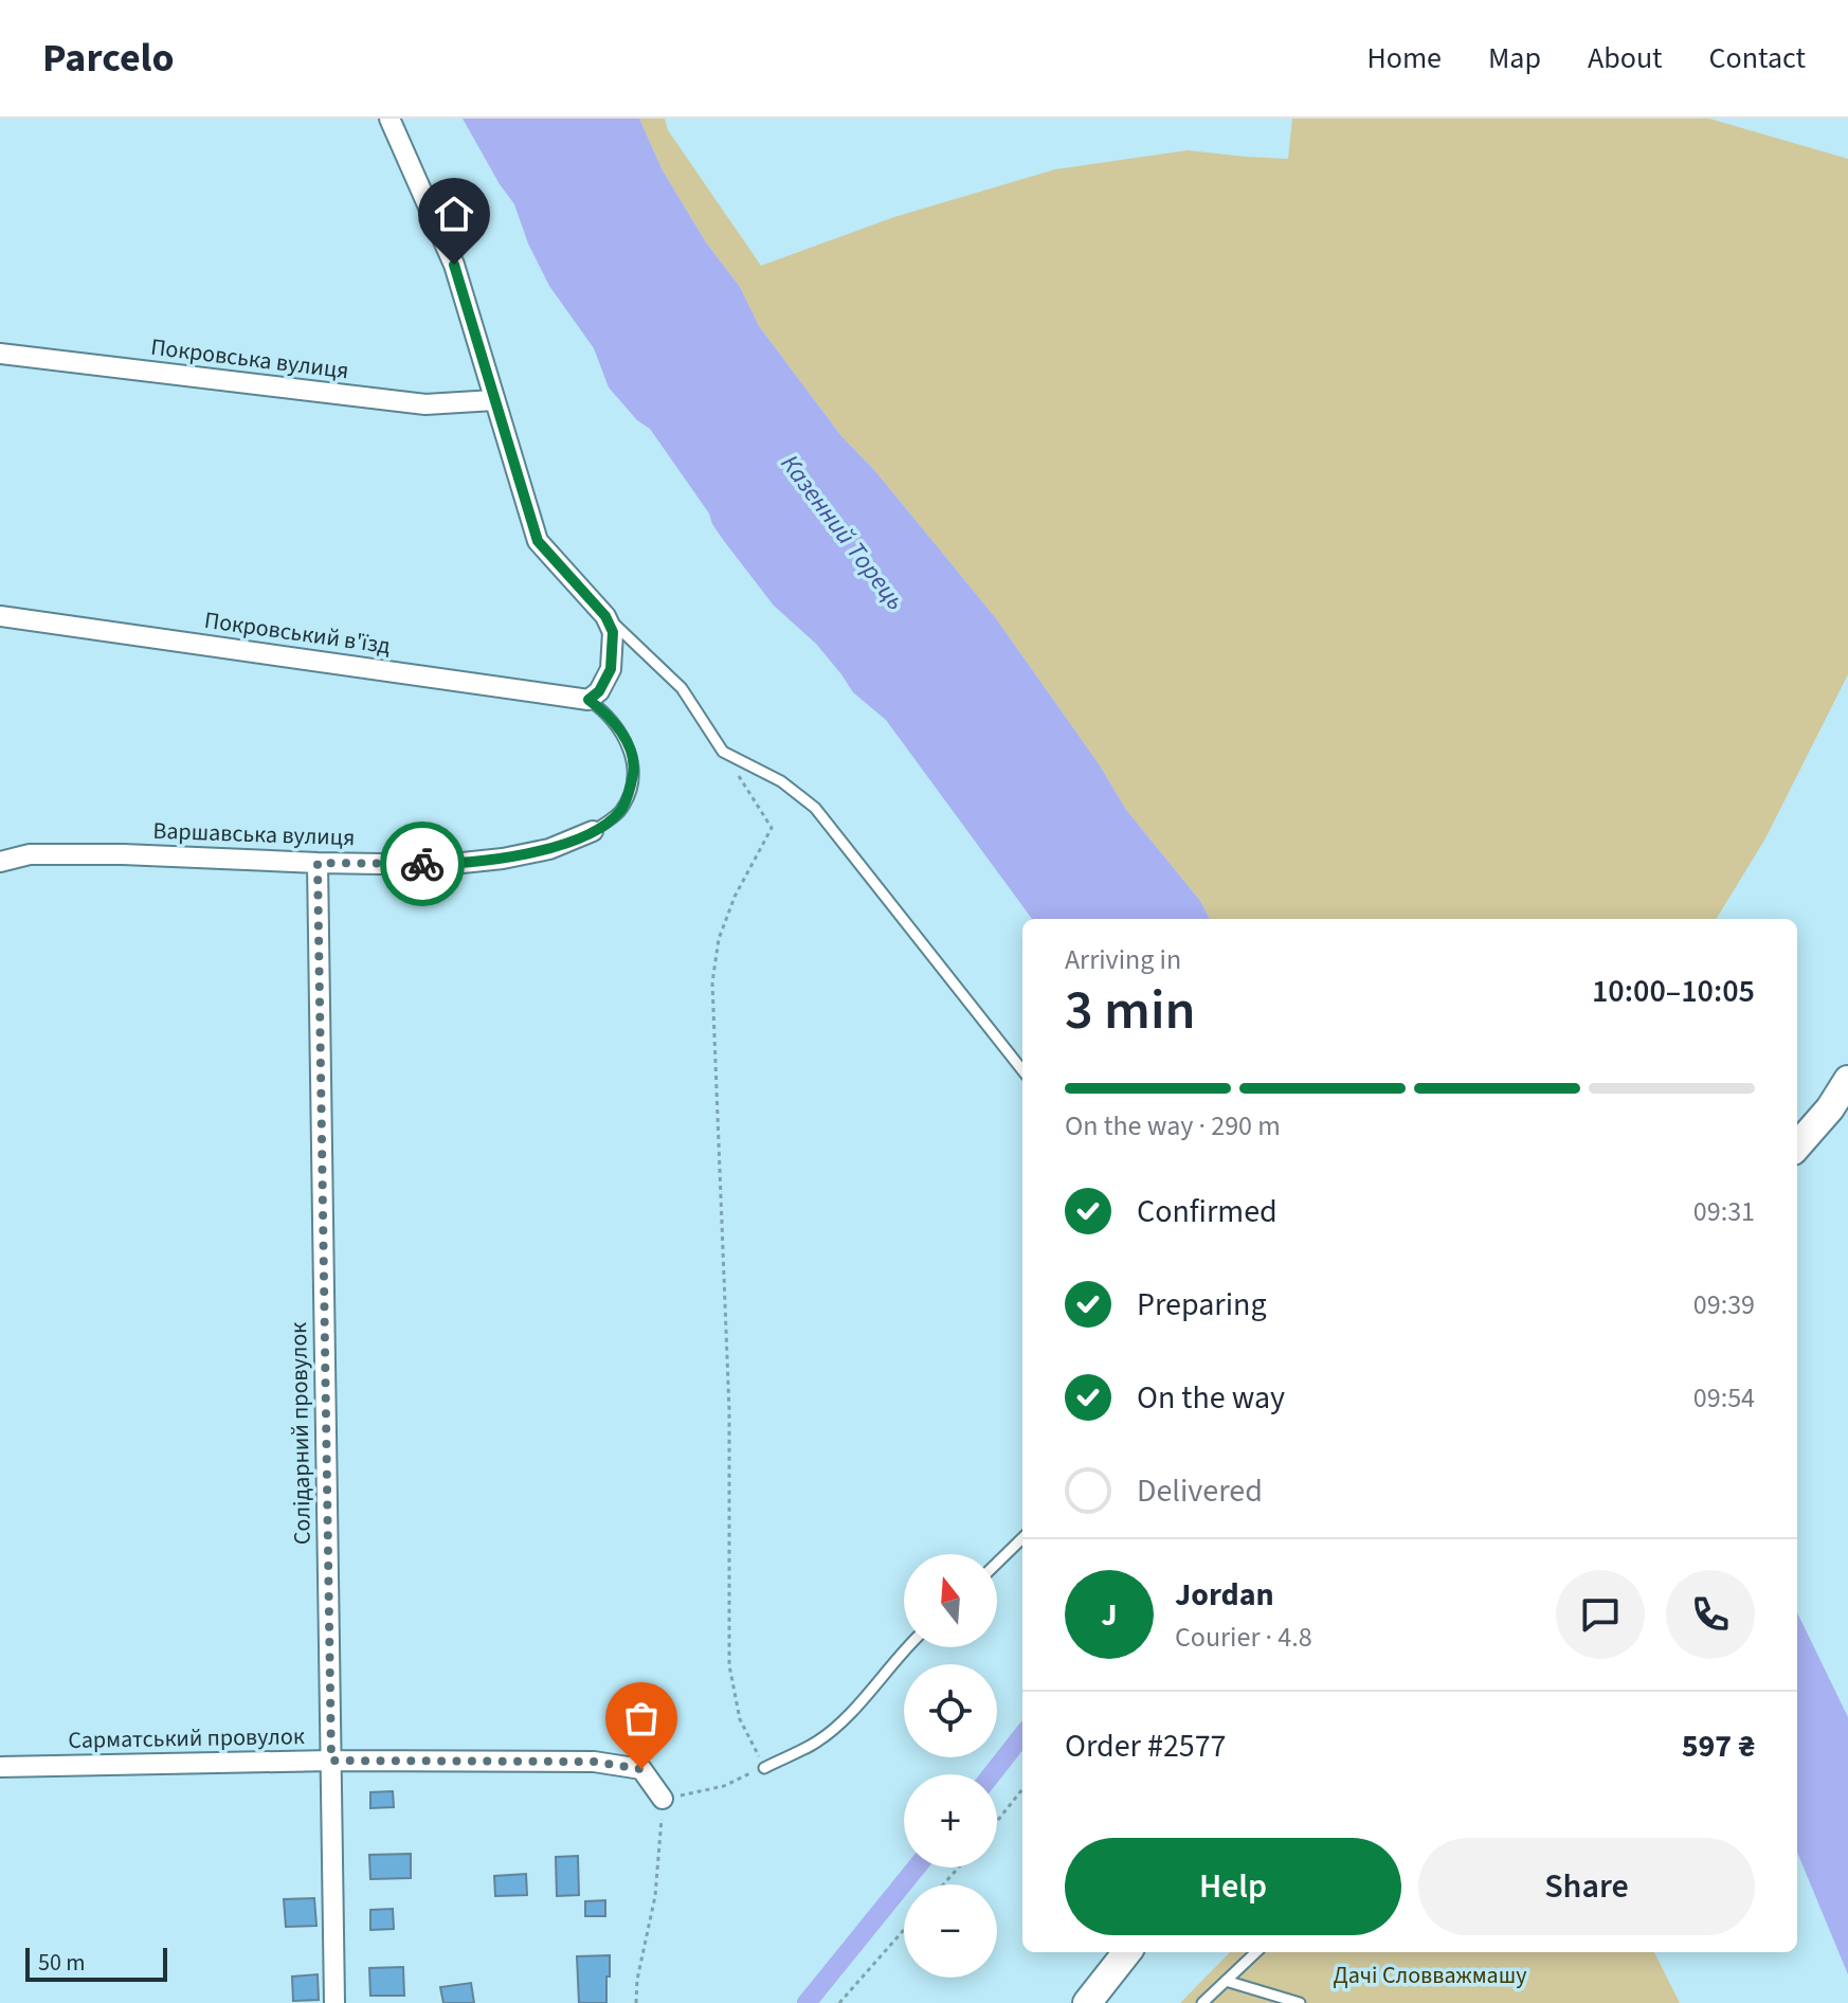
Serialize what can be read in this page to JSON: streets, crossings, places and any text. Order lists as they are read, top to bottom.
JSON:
{
  "streets": {
    "street": [
      "Покровська вулиця",
      "Покровський в'їзд",
      "Варшавська вулиця",
      "Солідарний провулок",
      "Сарматський провулок"
    ]
  },
  "crossings": [
    ["Покровський в'їзд", "Варшавська вулиця"],
    ["Варшавська вулиця", "Солідарний провулок"],
    ["Солідарний провулок", "Сарматський провулок"]
  ],
  "water": ["Казенний Торець"],
  "parks": ["Дачі Словважмашу"],
  "scale_bar": "50 m",
  "north": "top",
  "page": {
    "header": "Parcelo",
    "nav": [
      "Home",
      "Map",
      "About",
      "Contact"
    ],
    "heading": ["3 min", "Arriving in", "10:00–10:05"],
    "panel": [
      "Jordan",
      "Courier · 4.8",
      "Order #2577",
      "597 ₴"
    ],
    "bar": "On the way · 290 m",
    "list": [
      ["Confirmed", "09:31"],
      ["Preparing", "09:39"],
      ["On the way", "09:54"],
      "Delivered"
    ],
    "map_buttons": ["+", "−"],
    "round": "J",
    "buttons": ["Help", "Share"],
    "scale": "50 m"
  }
}
